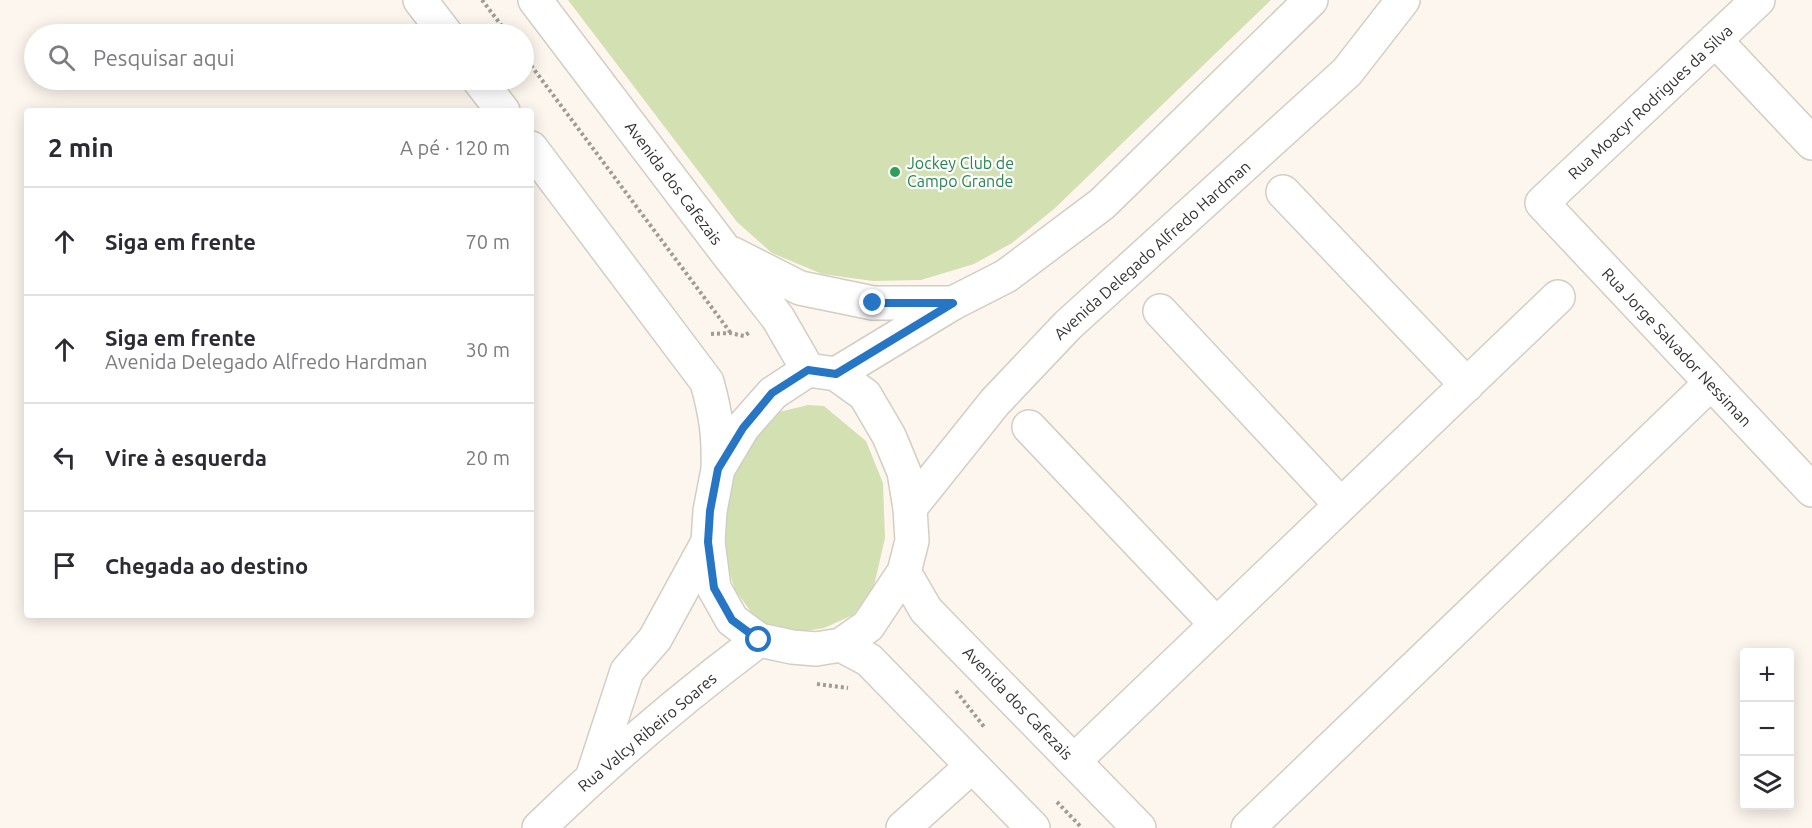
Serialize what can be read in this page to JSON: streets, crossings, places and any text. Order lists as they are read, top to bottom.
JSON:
{
  "streets": {
    "street": [
      "Rua Moacyr Rodrigues da Silva",
      "Avenida dos Cafezais",
      "Avenida Delegado Alfredo Hardman",
      "Rua Jorge Salvador Nessiman",
      "Rua Valcy Ribeiro Soares"
    ]
  },
  "crossings": [
    ["Rua Moacyr Rodrigues da Silva", "Rua Jorge Salvador Nessiman"]
  ],
  "places": ["Jockey Club de Campo Grande"],
  "page": {
    "search": "Pesquisar aqui",
    "heading": ["2 min", "A pé · 120 m"],
    "list": [
      ["Siga em frente", "70 m"],
      ["Siga em frente", "Avenida Delegado Alfredo Hardman", "30 m"],
      ["Vire à esquerda", "20 m"],
      "Chegada ao destino"
    ],
    "map_buttons": ["+", "−"]
  }
}
